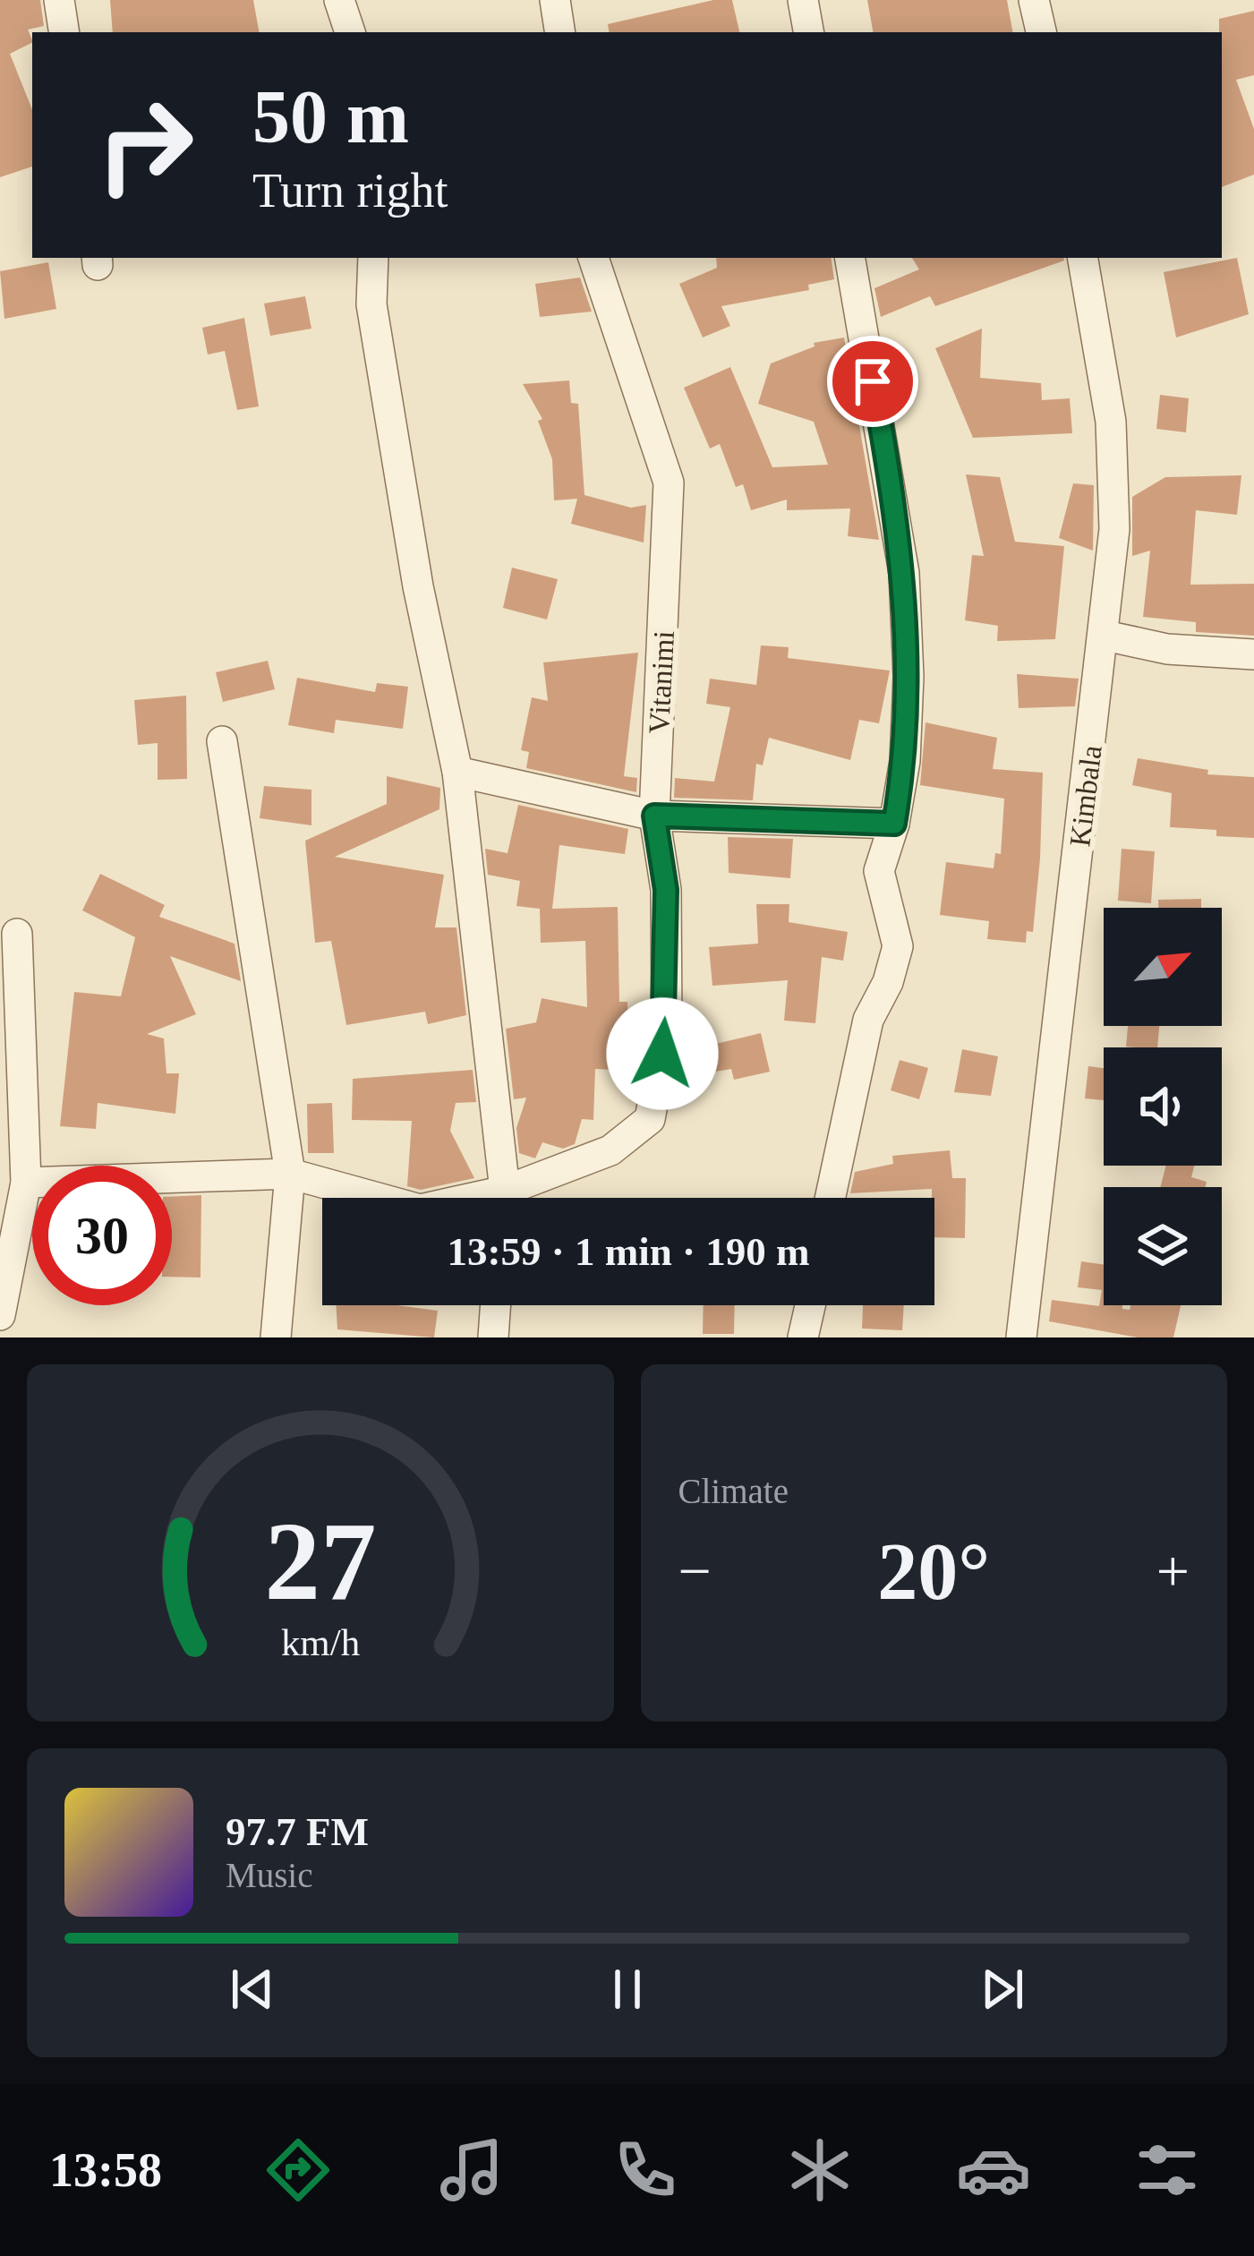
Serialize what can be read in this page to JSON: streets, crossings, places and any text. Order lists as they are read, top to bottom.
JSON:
{
  "streets": {
    "street": ["Vitanimi", "Kimbala"]
  },
  "north": "top right",
  "page": {
    "turn": ["50 m", "Turn right"],
    "limit": "30",
    "trip": "13:59 · 1 min · 190 m",
    "tile": "Climate",
    "heat": ["−", "20°", "+"],
    "song": ["97.7 FM", "Music"],
    "tabs": "13:58",
    "gauge": ["27", "km/h"]
  }
}
